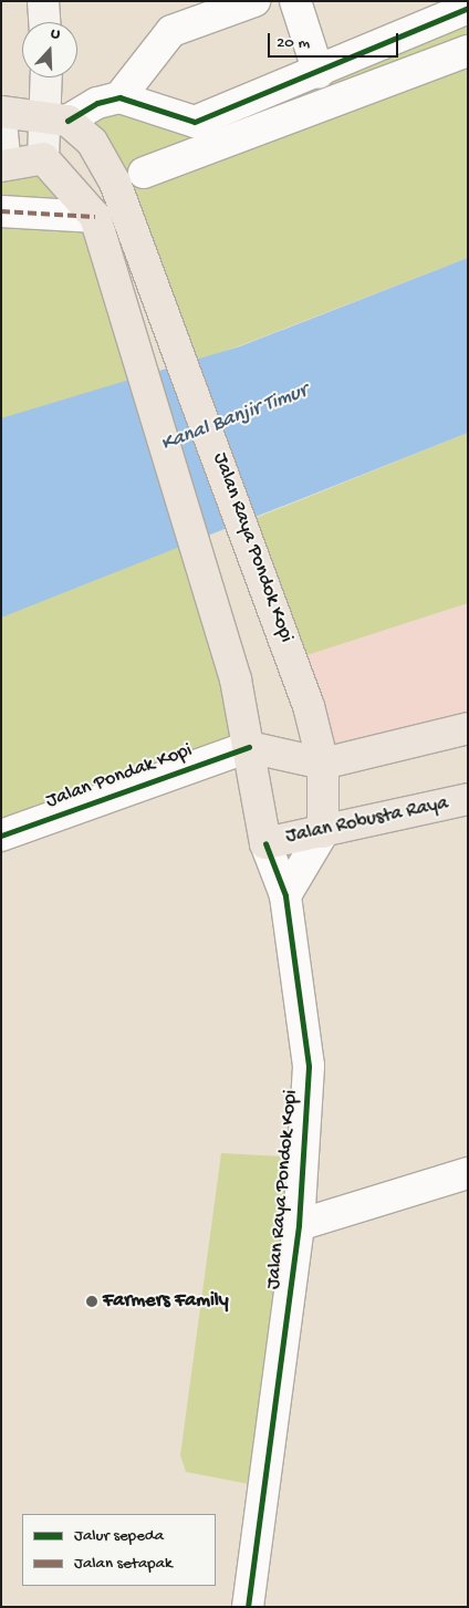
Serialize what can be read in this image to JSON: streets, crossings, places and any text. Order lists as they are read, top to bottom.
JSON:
{
  "streets": {
    "main road": ["Jalan Raya Pondok Kopi", "Jalan Robusta Raya"],
    "street": ["Jalan Pondak Kopi"]
  },
  "crossings": [
    ["Jalan Raya Pondok Kopi", "Jalan Pondak Kopi"],
    ["Jalan Raya Pondok Kopi", "Jalan Robusta Raya"]
  ],
  "water": ["Kanal Banjir Timur"],
  "places": ["Farmers Family"],
  "legend": ["Jalur sepeda", "Jalan setapak"],
  "scale_bar": "20 m",
  "north": "top"
}
